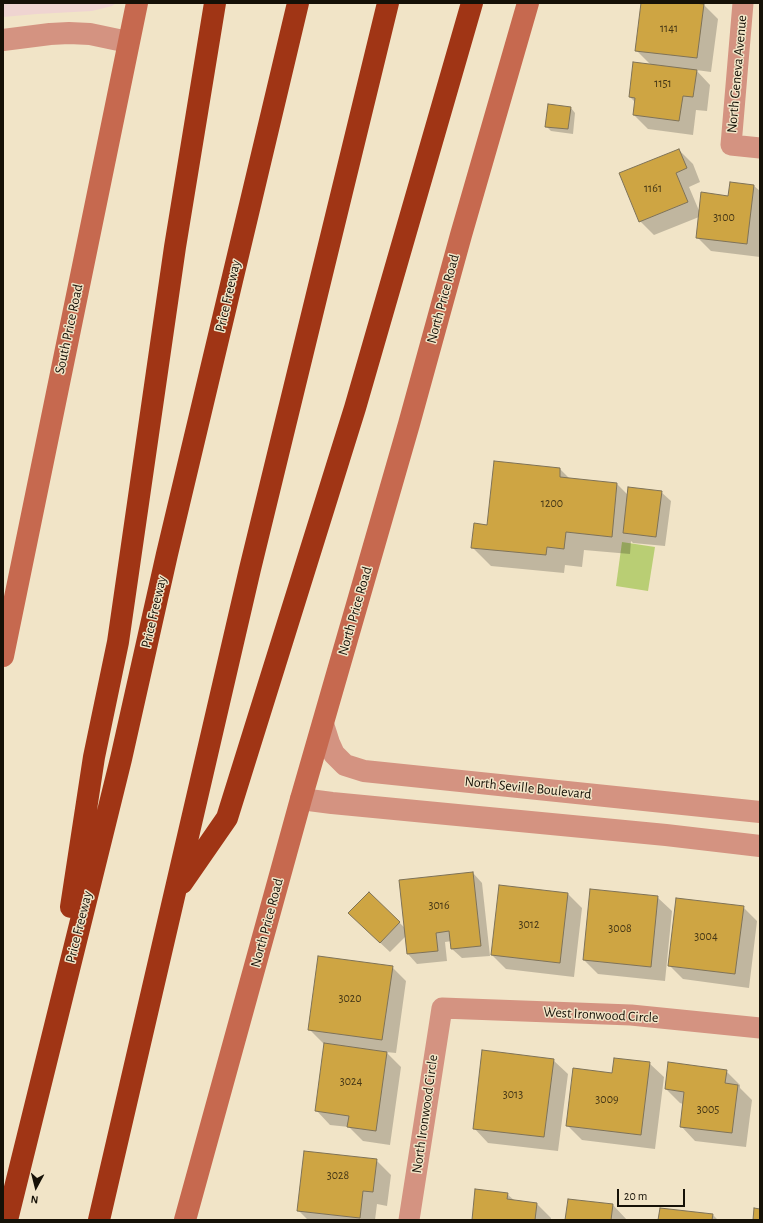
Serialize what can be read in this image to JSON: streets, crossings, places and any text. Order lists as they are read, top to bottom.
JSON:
{
  "streets": {
    "highway": ["Price Freeway"],
    "main road": ["North Price Road", "South Price Road"],
    "street": [
      "North Geneva Avenue",
      "North Seville Boulevard",
      "West Ironwood Circle",
      "North Ironwood Circle"
    ]
  },
  "crossings": [
    ["North Price Road", "North Seville Boulevard"],
    ["West Ironwood Circle", "North Ironwood Circle"]
  ],
  "house_numbers": [
    "1141",
    "1151",
    "1161",
    "3100",
    "1200",
    "3016",
    "3012",
    "3008",
    "3004",
    "3020",
    "3024",
    "3013",
    "3009",
    "3005",
    "3028"
  ],
  "scale_bar": "20 m",
  "north": "bottom"
}
